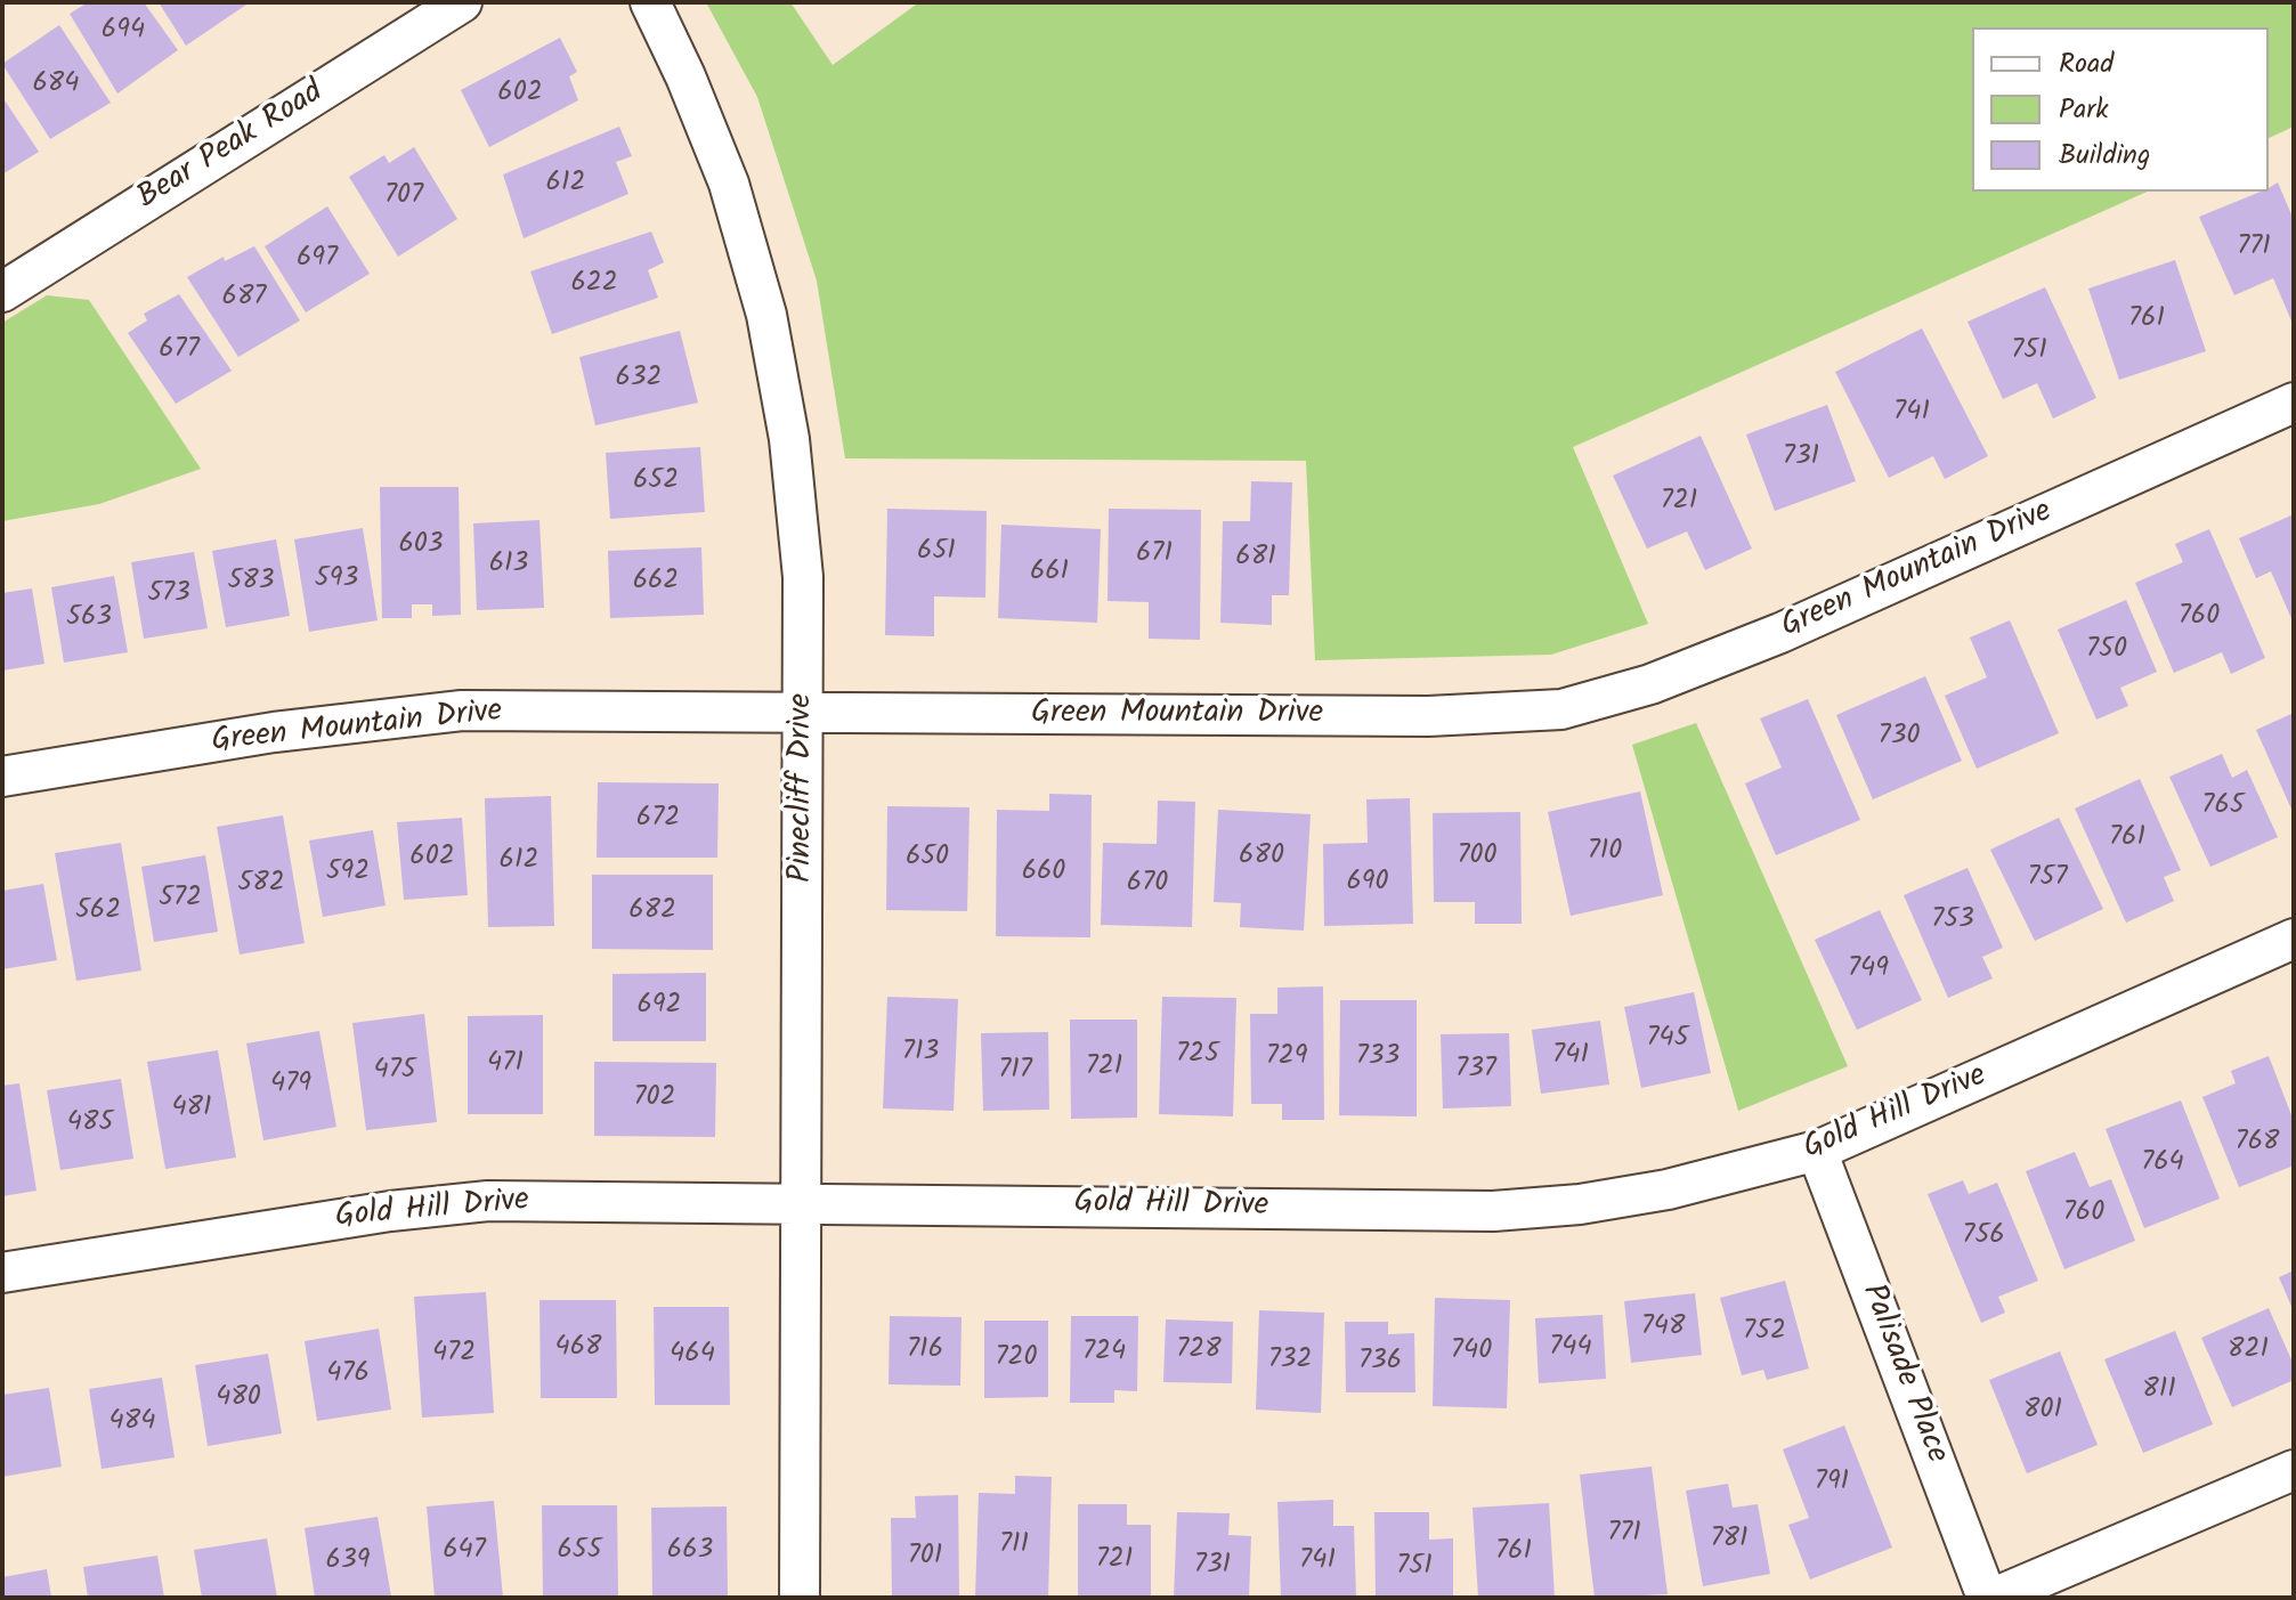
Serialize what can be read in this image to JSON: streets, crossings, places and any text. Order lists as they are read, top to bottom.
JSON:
{
  "streets": {
    "street": [
      "Bear Peak Road",
      "Green Mountain Drive",
      "Pinecliff Drive",
      "Gold Hill Drive",
      "Palisade Place"
    ]
  },
  "crossings": [
    ["Green Mountain Drive", "Pinecliff Drive"],
    ["Pinecliff Drive", "Gold Hill Drive"],
    ["Gold Hill Drive", "Palisade Place"]
  ],
  "house_numbers": [
    "694",
    "684",
    "602",
    "612",
    "707",
    "771",
    "697",
    "622",
    "687",
    "761",
    "677",
    "751",
    "632",
    "741",
    "731",
    "652",
    "721",
    "603",
    "651",
    "671",
    "681",
    "613",
    "661",
    "593",
    "583",
    "662",
    "573",
    "760",
    "563",
    "750",
    "730",
    "765",
    "672",
    "761",
    "710",
    "680",
    "700",
    "602",
    "650",
    "612",
    "592",
    "660",
    "757",
    "690",
    "582",
    "670",
    "572",
    "562",
    "682",
    "753",
    "749",
    "692",
    "745",
    "713",
    "725",
    "741",
    "729",
    "733",
    "471",
    "721",
    "737",
    "475",
    "717",
    "479",
    "702",
    "481",
    "485",
    "768",
    "764",
    "760",
    "756",
    "748",
    "752",
    "468",
    "744",
    "716",
    "728",
    "821",
    "740",
    "724",
    "472",
    "464",
    "720",
    "732",
    "736",
    "476",
    "811",
    "480",
    "801",
    "484",
    "791",
    "771",
    "781",
    "711",
    "647",
    "655",
    "663",
    "761",
    "701",
    "721",
    "639",
    "741",
    "731",
    "751"
  ],
  "legend": ["Road", "Park", "Building"]
}
